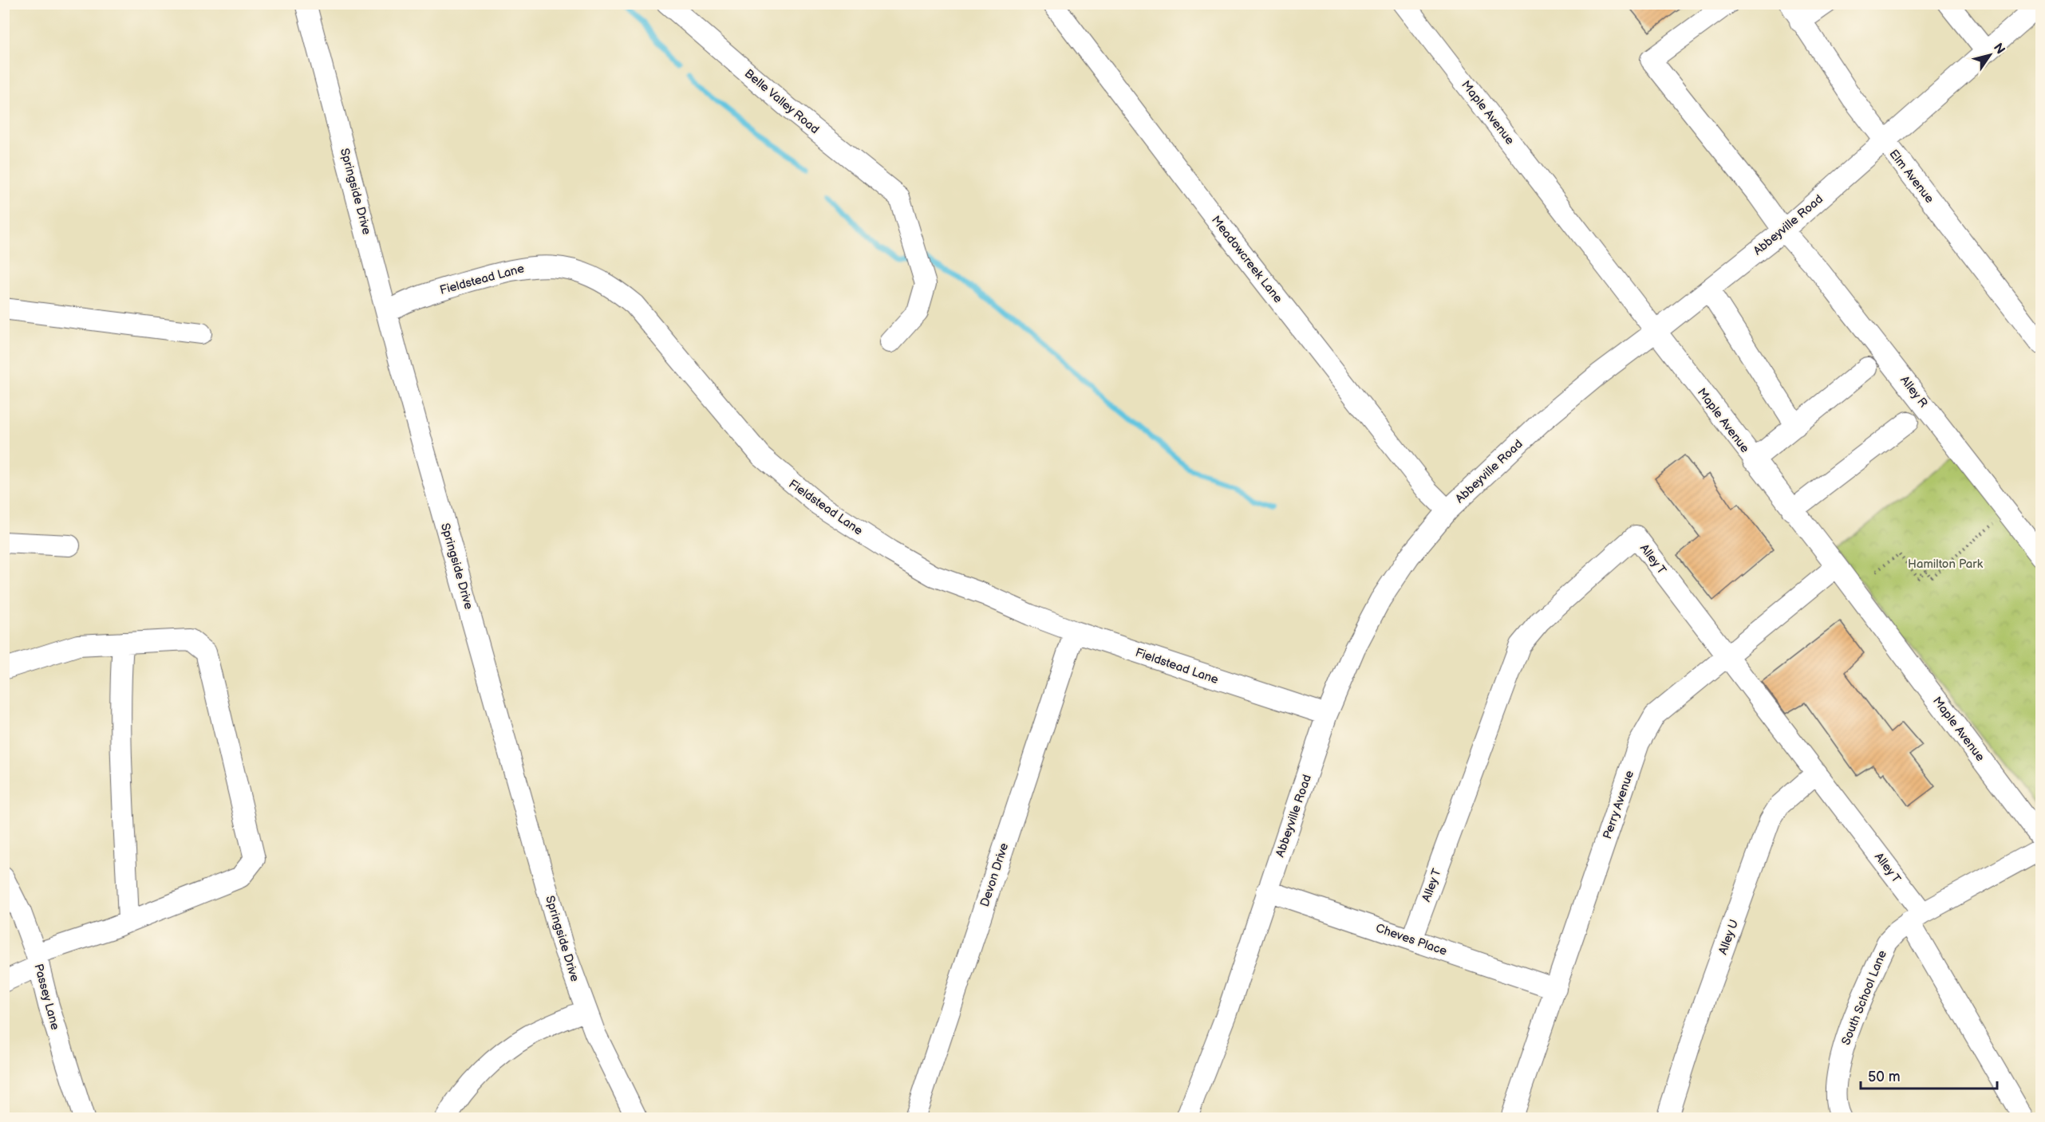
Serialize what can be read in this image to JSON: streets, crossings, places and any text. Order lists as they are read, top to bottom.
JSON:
{
  "streets": {
    "street": [
      "Belle Valley Road",
      "Maple Avenue",
      "Elm Avenue",
      "Springside Drive",
      "Abbeyville Road",
      "Meadowcreek Lane",
      "Fieldstead Lane",
      "Alley R",
      "Alley T",
      "Perry Avenue",
      "Devon Drive",
      "Alley U",
      "Cheves Place",
      "Passey Lane",
      "South School Lane"
    ]
  },
  "crossings": [
    ["Maple Avenue", "Abbeyville Road"],
    ["Maple Avenue", "Perry Avenue"],
    ["Elm Avenue", "Abbeyville Road"],
    ["Springside Drive", "Fieldstead Lane"],
    ["Abbeyville Road", "Meadowcreek Lane"],
    ["Abbeyville Road", "Fieldstead Lane"],
    ["Abbeyville Road", "Alley R"],
    ["Abbeyville Road", "Cheves Place"],
    ["Fieldstead Lane", "Devon Drive"],
    ["Alley T", "Perry Avenue"],
    ["Alley T", "Alley U"],
    ["Alley T", "Cheves Place"],
    ["Alley T", "South School Lane"],
    ["Perry Avenue", "Cheves Place"]
  ],
  "parks": ["Hamilton Park"],
  "scale_bar": "50 m",
  "north": "top right"
}
